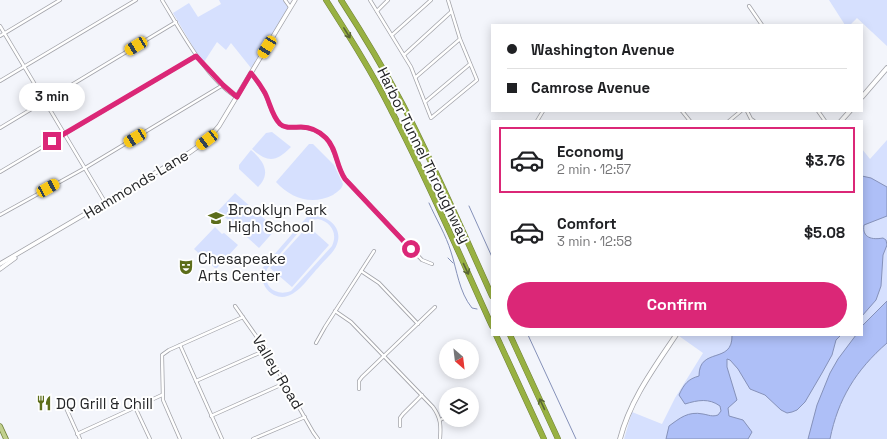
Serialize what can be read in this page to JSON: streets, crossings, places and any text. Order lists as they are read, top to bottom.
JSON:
{
  "streets": {
    "highway": ["Harbor Tunnel Throughway"],
    "street": ["Hammonds Lane", "Valley Road"]
  },
  "places": {
    "school or university": ["Brooklyn Park High School"],
    "theatre": ["Chesapeake Arts Center"],
    "restaurant": ["DQ Grill & Chill"]
  },
  "north": "bottom right",
  "page": {
    "banner": ["Washington Avenue", "Camrose Avenue"],
    "bubble": "3 min",
    "list": [
      {
        "name": "Economy",
        "note": "2 min · 12:57",
        "value": "$3.76"
      },
      {
        "name": "Comfort",
        "note": "3 min · 12:58",
        "value": "$5.08"
      }
    ],
    "buttons": "Confirm"
  }
}
